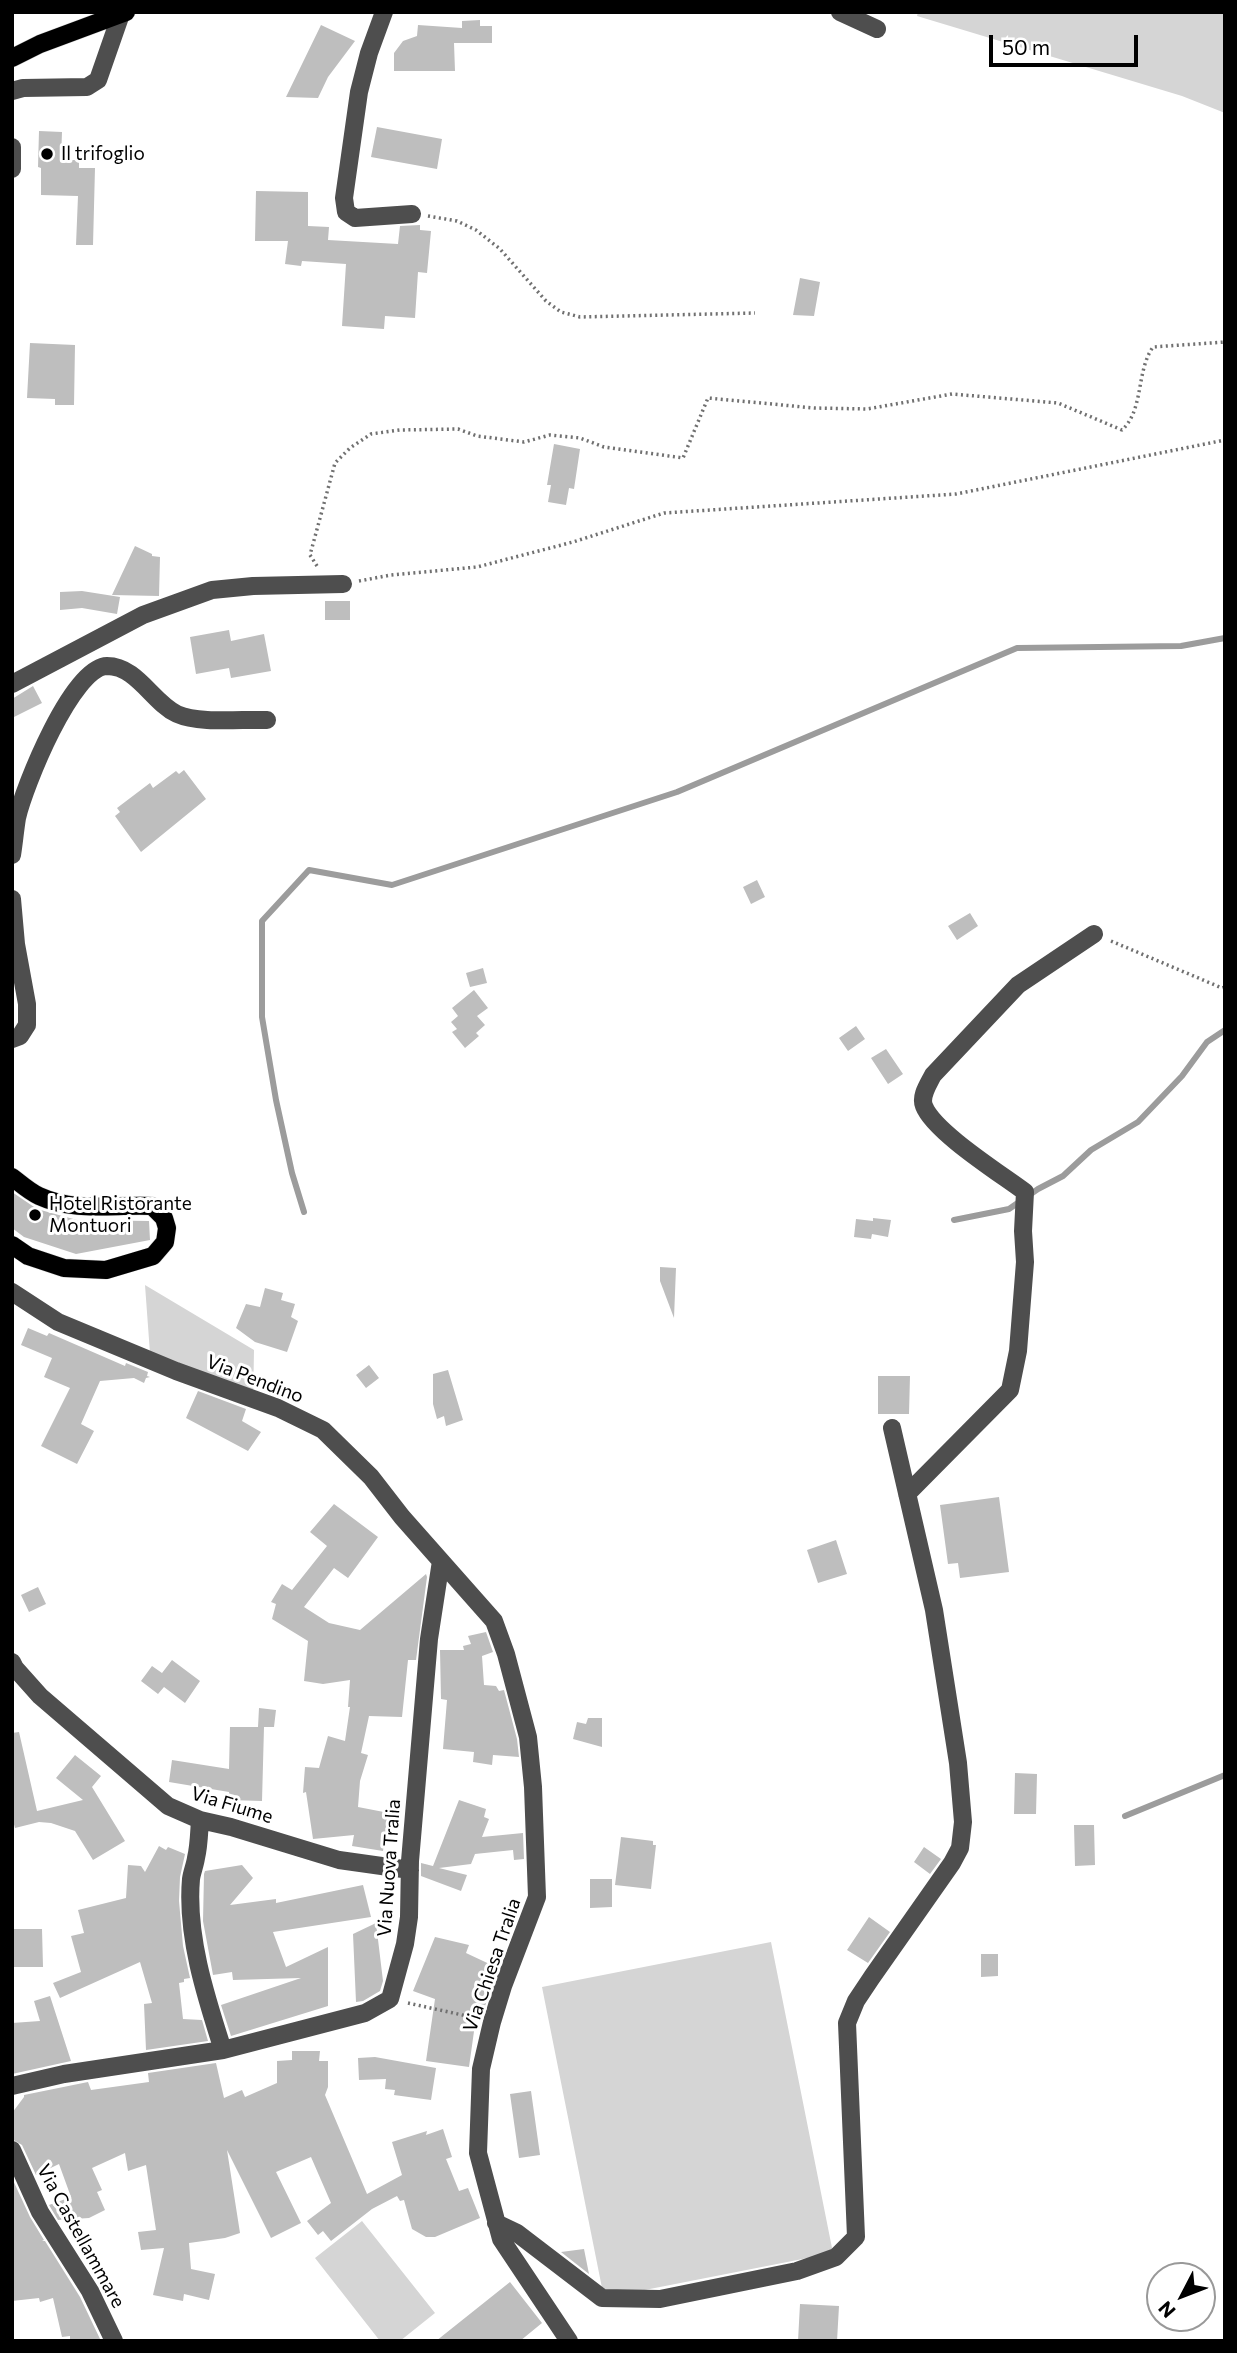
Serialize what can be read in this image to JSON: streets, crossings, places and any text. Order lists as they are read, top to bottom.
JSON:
{
  "streets": {
    "street": [
      "Via Pendino",
      "Via Fiume",
      "Via Nuova Tralia",
      "Via Chiesa Tralia",
      "Via Castellammare"
    ]
  },
  "crossings": [
    ["Via Pendino", "Via Nuova Tralia"],
    ["Via Pendino", "Via Chiesa Tralia"],
    ["Via Fiume", "Via Nuova Tralia"],
    ["Via Nuova Tralia", "Via Chiesa Tralia"]
  ],
  "places": ["Il trifoglio", "Hotel Ristorante Montuori"],
  "scale_bar": "50 m",
  "north": "bottom left"
}
